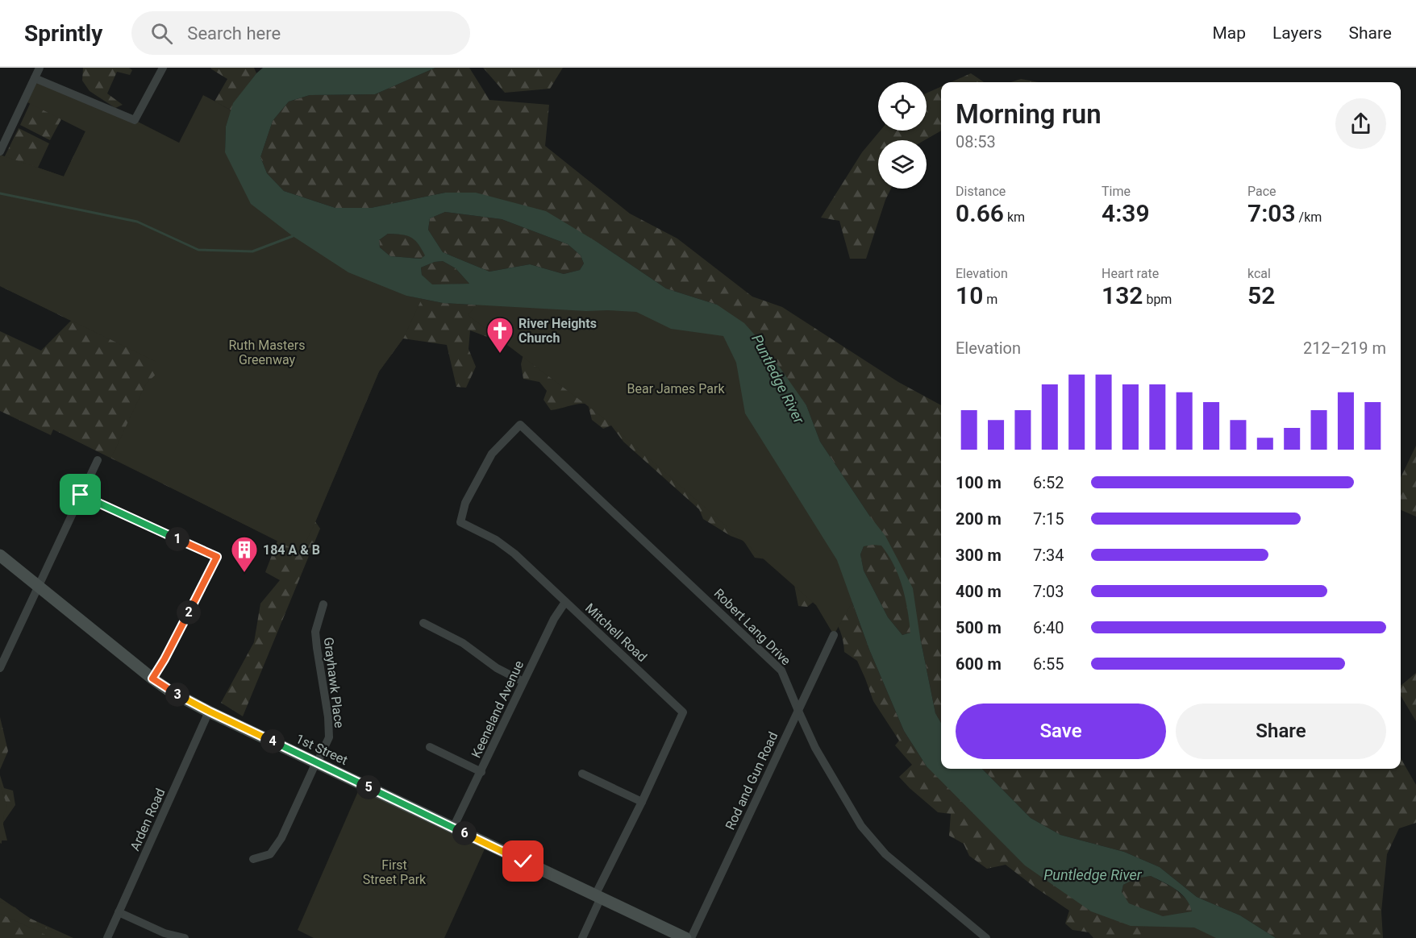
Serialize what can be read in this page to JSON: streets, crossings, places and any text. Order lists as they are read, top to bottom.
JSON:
{
  "streets": {
    "street": [
      "Robert Lang Drive",
      "Mitchell Road",
      "Grayhawk Place",
      "Keeneland Avenue",
      "1st Street",
      "Rod and Gun Road",
      "Arden Road"
    ]
  },
  "crossings": [
    ["Robert Lang Drive", "Mitchell Road"],
    ["Robert Lang Drive", "Rod and Gun Road"],
    ["Mitchell Road", "Keeneland Avenue"],
    ["Mitchell Road", "1st Street"],
    ["Grayhawk Place", "1st Street"],
    ["Keeneland Avenue", "1st Street"],
    ["1st Street", "Arden Road"]
  ],
  "water": ["Puntledge River"],
  "parks": ["Ruth Masters Greenway", "Bear James Park", "First Street Park"],
  "places": {
    "church": ["River Heights Church"],
    "building": ["184 A & B"]
  },
  "page": {
    "header": "Sprintly",
    "search": "Search here",
    "nav": ["Map", "Layers", "Share"],
    "heading": ["Morning run", "08:53"],
    "stats": [
      ["Distance", "0.66 km"],
      ["Time", "4:39"],
      ["Pace", "7:03 /km"],
      ["Elevation", "10 m"],
      ["Heart rate", "132 bpm"],
      ["kcal", "52"]
    ],
    "chart": ["Elevation", "212–219 m"],
    "list": [
      {
        "name": "100 m",
        "note": "6:52"
      },
      {
        "name": "200 m",
        "note": "7:15"
      },
      {
        "name": "300 m",
        "note": "7:34"
      },
      {
        "name": "400 m",
        "note": "7:03"
      },
      {
        "name": "500 m",
        "note": "6:40"
      },
      {
        "name": "600 m",
        "note": "6:55"
      }
    ],
    "pins": [
      "1",
      "2",
      "3",
      "4",
      "5",
      "6"
    ],
    "buttons": ["Save", "Share"]
  }
}
